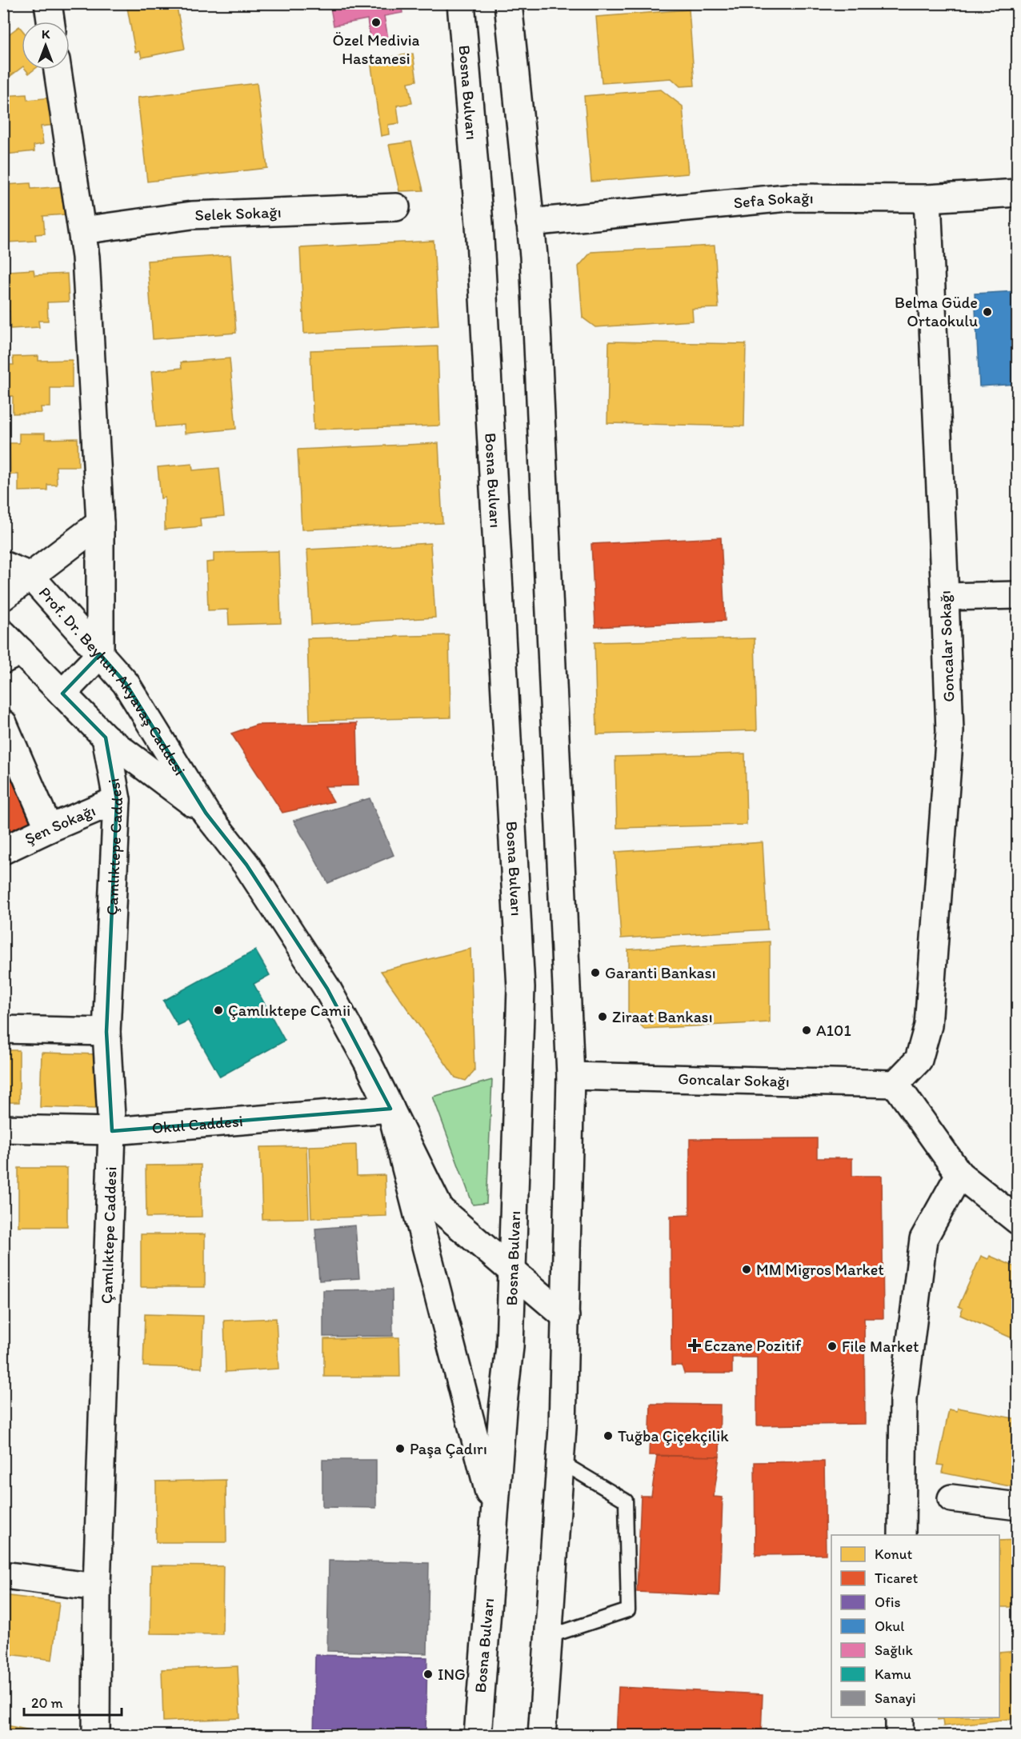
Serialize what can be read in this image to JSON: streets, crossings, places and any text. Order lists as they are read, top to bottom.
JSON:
{
  "streets": {
    "street": [
      "Bosna Bulvarı",
      "Sefa Sokağı",
      "Selek Sokağı",
      "Goncalar Sokağı",
      "Prof. Dr. Beyhun Akyavaş Caddesi",
      "Şen Sokağı",
      "Çamlıktepe Caddesi",
      "Okul Caddesi"
    ]
  },
  "crossings": [
    ["Sefa Sokağı", "Goncalar Sokağı"],
    ["Prof. Dr. Beyhun Akyavaş Caddesi", "Çamlıktepe Caddesi"],
    ["Prof. Dr. Beyhun Akyavaş Caddesi", "Okul Caddesi"],
    ["Şen Sokağı", "Çamlıktepe Caddesi"],
    ["Çamlıktepe Caddesi", "Okul Caddesi"]
  ],
  "places": {
    "other": [
      "Özel Medivia Hastanesi",
      "Belma Güde Ortaokulu",
      "Garanti Bankası",
      "Çamlıktepe Camii",
      "Ziraat Bankası",
      "A101",
      "MM Migros Market",
      "File Market",
      "Tuğba Çiçekçilik",
      "Paşa Çadırı",
      "ING"
    ],
    "health": ["Eczane Pozitif"]
  },
  "legend": [
    "Konut",
    "Ticaret",
    "Ofis",
    "Okul",
    "Sağlık",
    "Kamu",
    "Sanayi"
  ],
  "scale_bar": "20 m",
  "north": "top"
}
